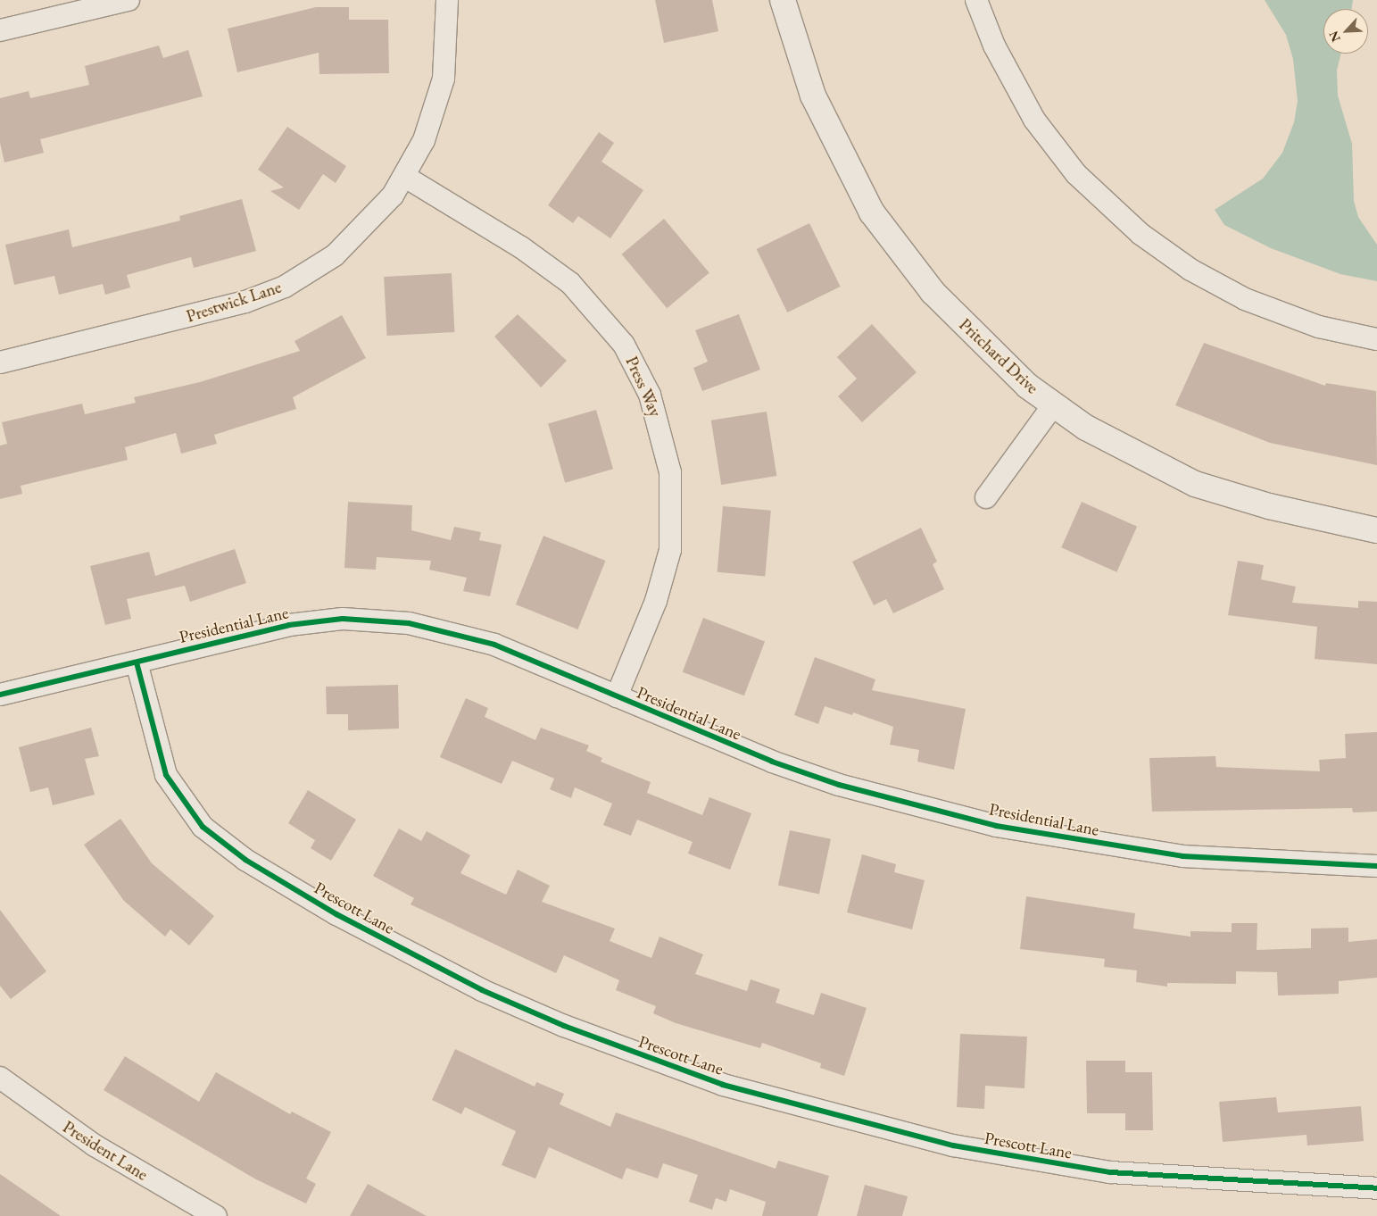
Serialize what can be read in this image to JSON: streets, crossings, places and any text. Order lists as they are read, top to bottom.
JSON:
{
  "streets": {
    "street": [
      "Prestwick Lane",
      "Pritchard Drive",
      "Press Way",
      "Presidential Lane",
      "Prescott Lane",
      "President Lane"
    ]
  },
  "crossings": [
    ["Prestwick Lane", "Press Way"],
    ["Press Way", "Presidential Lane"],
    ["Presidential Lane", "Prescott Lane"]
  ],
  "north": "bottom left"
}
